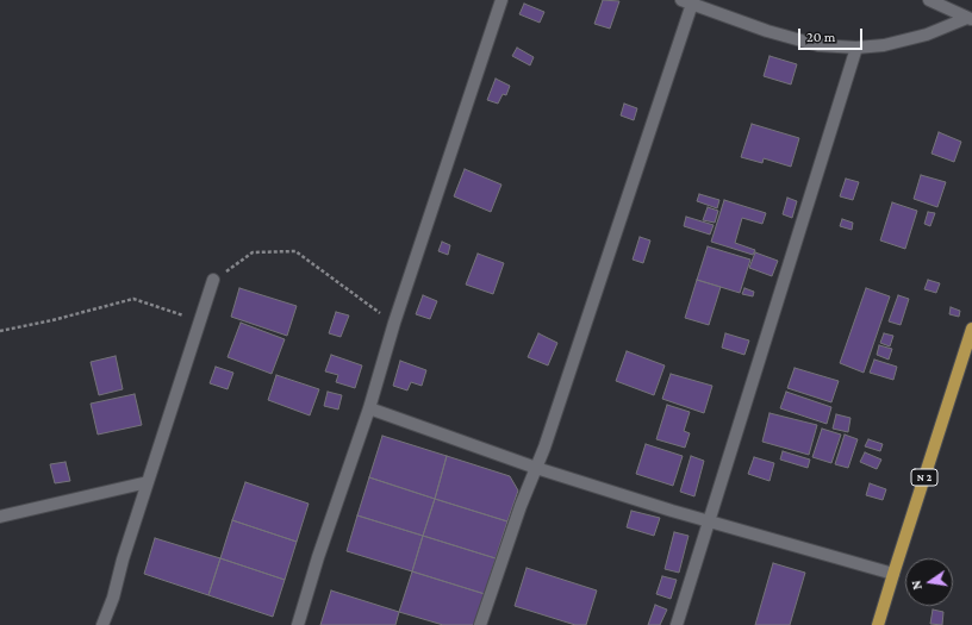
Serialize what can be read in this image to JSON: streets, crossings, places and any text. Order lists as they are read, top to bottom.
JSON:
{
  "streets": {
    "main road": ["N 2"]
  },
  "scale_bar": "20 m",
  "north": "left"
}
